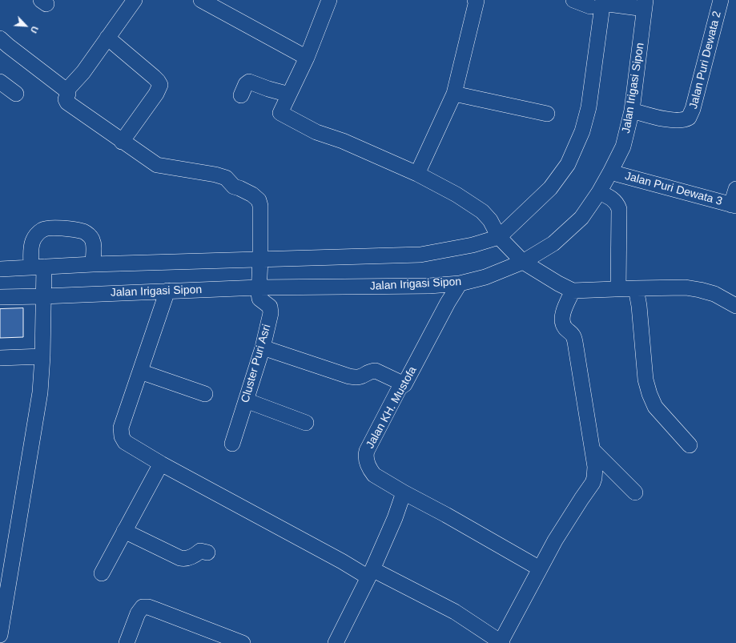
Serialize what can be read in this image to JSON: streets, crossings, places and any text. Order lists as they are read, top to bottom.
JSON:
{
  "streets": {
    "street": [
      "Jalan Puri Dewata 2",
      "Jalan Irigasi Sipon",
      "Jalan Puri Dewata 3",
      "Cluster Puri Asri",
      "Jalan KH. Mustofa"
    ]
  },
  "crossings": [
    ["Jalan Puri Dewata 2", "Jalan Irigasi Sipon"],
    ["Jalan Irigasi Sipon", "Jalan Puri Dewata 3"],
    ["Jalan Irigasi Sipon", "Cluster Puri Asri"],
    ["Jalan Irigasi Sipon", "Jalan KH. Mustofa"]
  ],
  "north": "bottom right"
}
